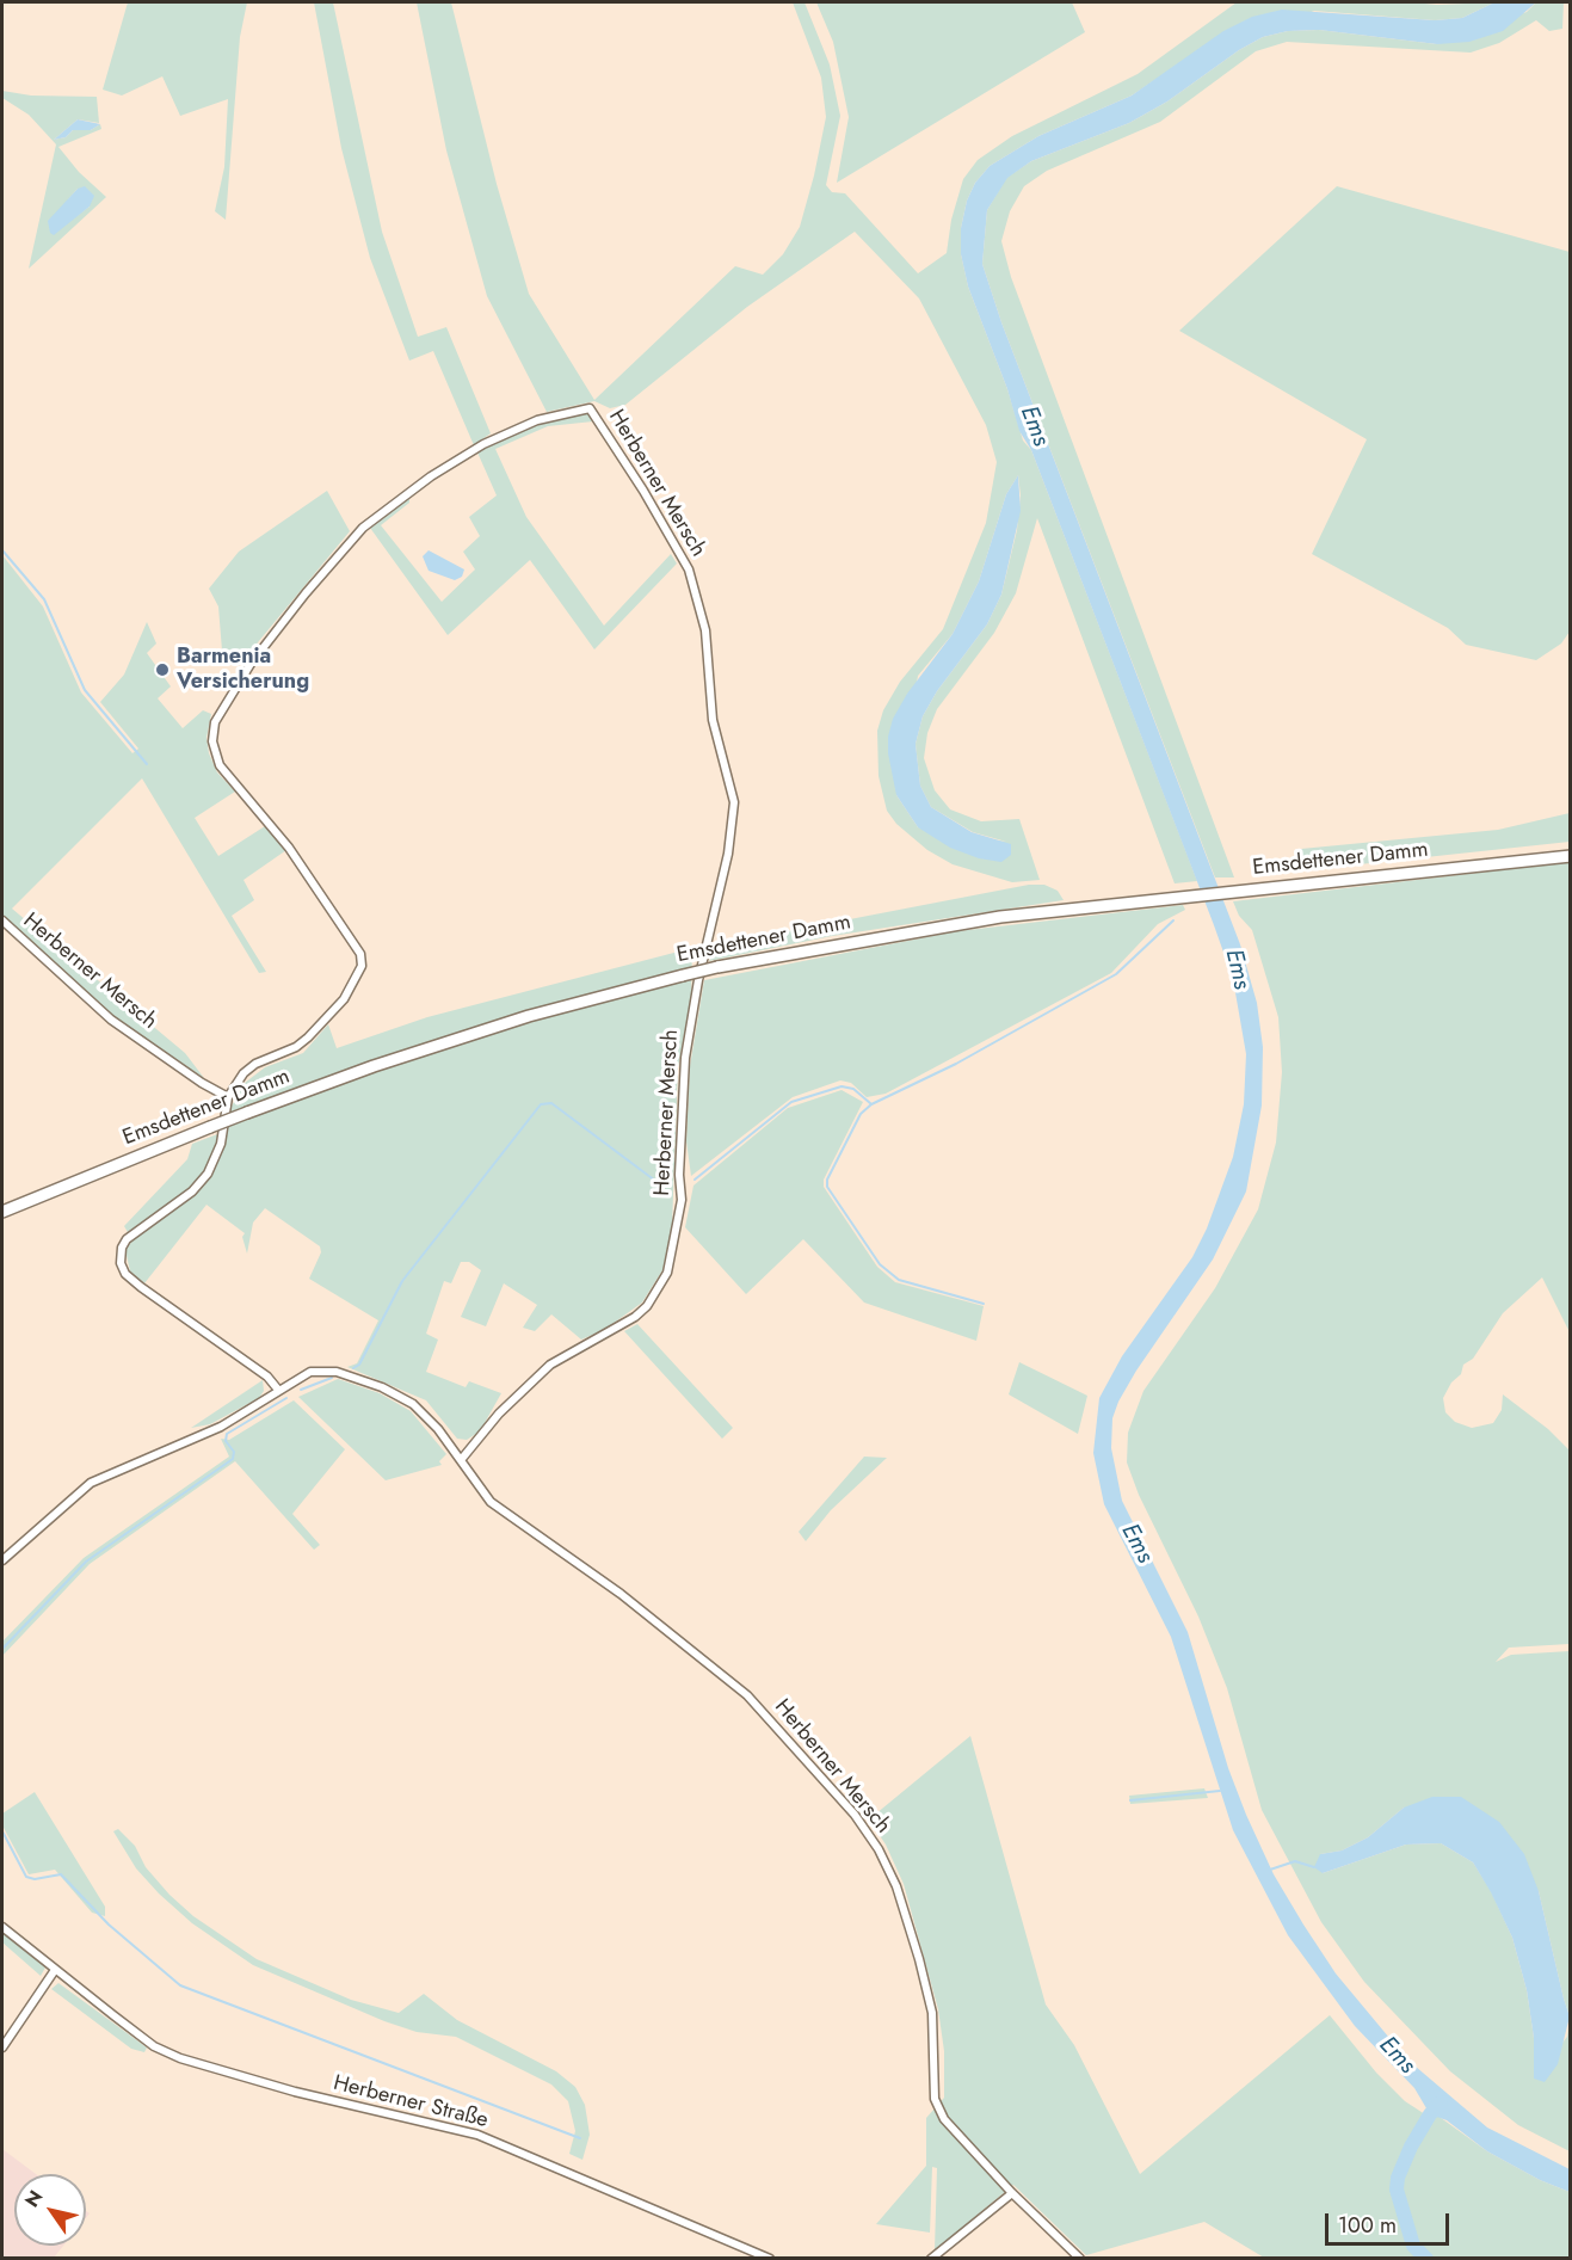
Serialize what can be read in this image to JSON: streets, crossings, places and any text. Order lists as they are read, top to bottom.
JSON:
{
  "streets": {
    "main road": ["Emsdettener Damm"],
    "street": ["Herberner Mersch", "Herberner Straße"]
  },
  "water": ["Ems"],
  "places": ["Barmenia Versicherung"],
  "scale_bar": "100 m",
  "north": "top left"
}
